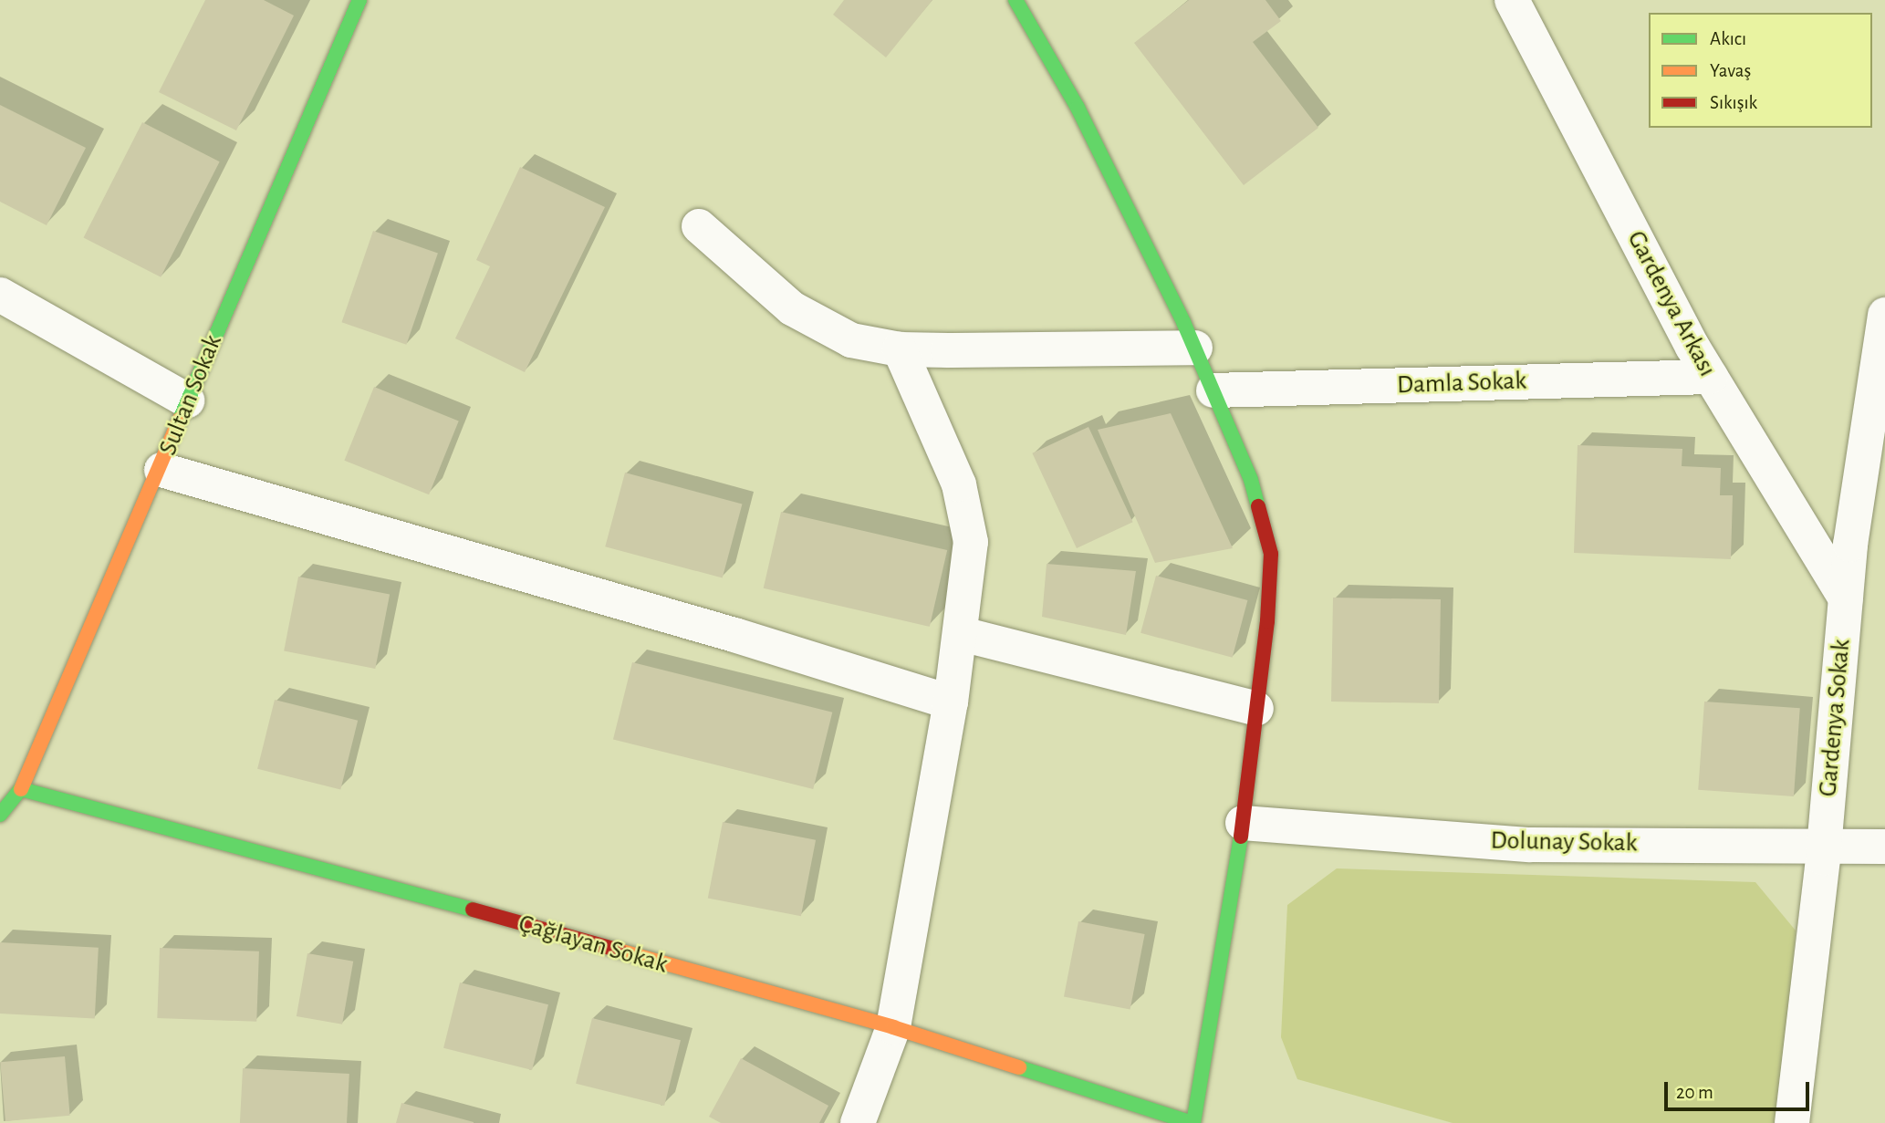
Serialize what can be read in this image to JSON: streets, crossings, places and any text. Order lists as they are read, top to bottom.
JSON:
{
  "streets": {
    "street": [
      "Gardenya Arkası",
      "Damla Sokak",
      "Sultan Sokak",
      "Gardenya Sokak",
      "Dolunay Sokak",
      "Çağlayan Sokak"
    ]
  },
  "crossings": [
    ["Gardenya Arkası", "Damla Sokak"],
    ["Gardenya Arkası", "Gardenya Sokak"],
    ["Sultan Sokak", "Çağlayan Sokak"],
    ["Gardenya Sokak", "Dolunay Sokak"]
  ],
  "legend": ["Akıcı", "Yavaş", "Sıkışık"],
  "scale_bar": "20 m"
}
